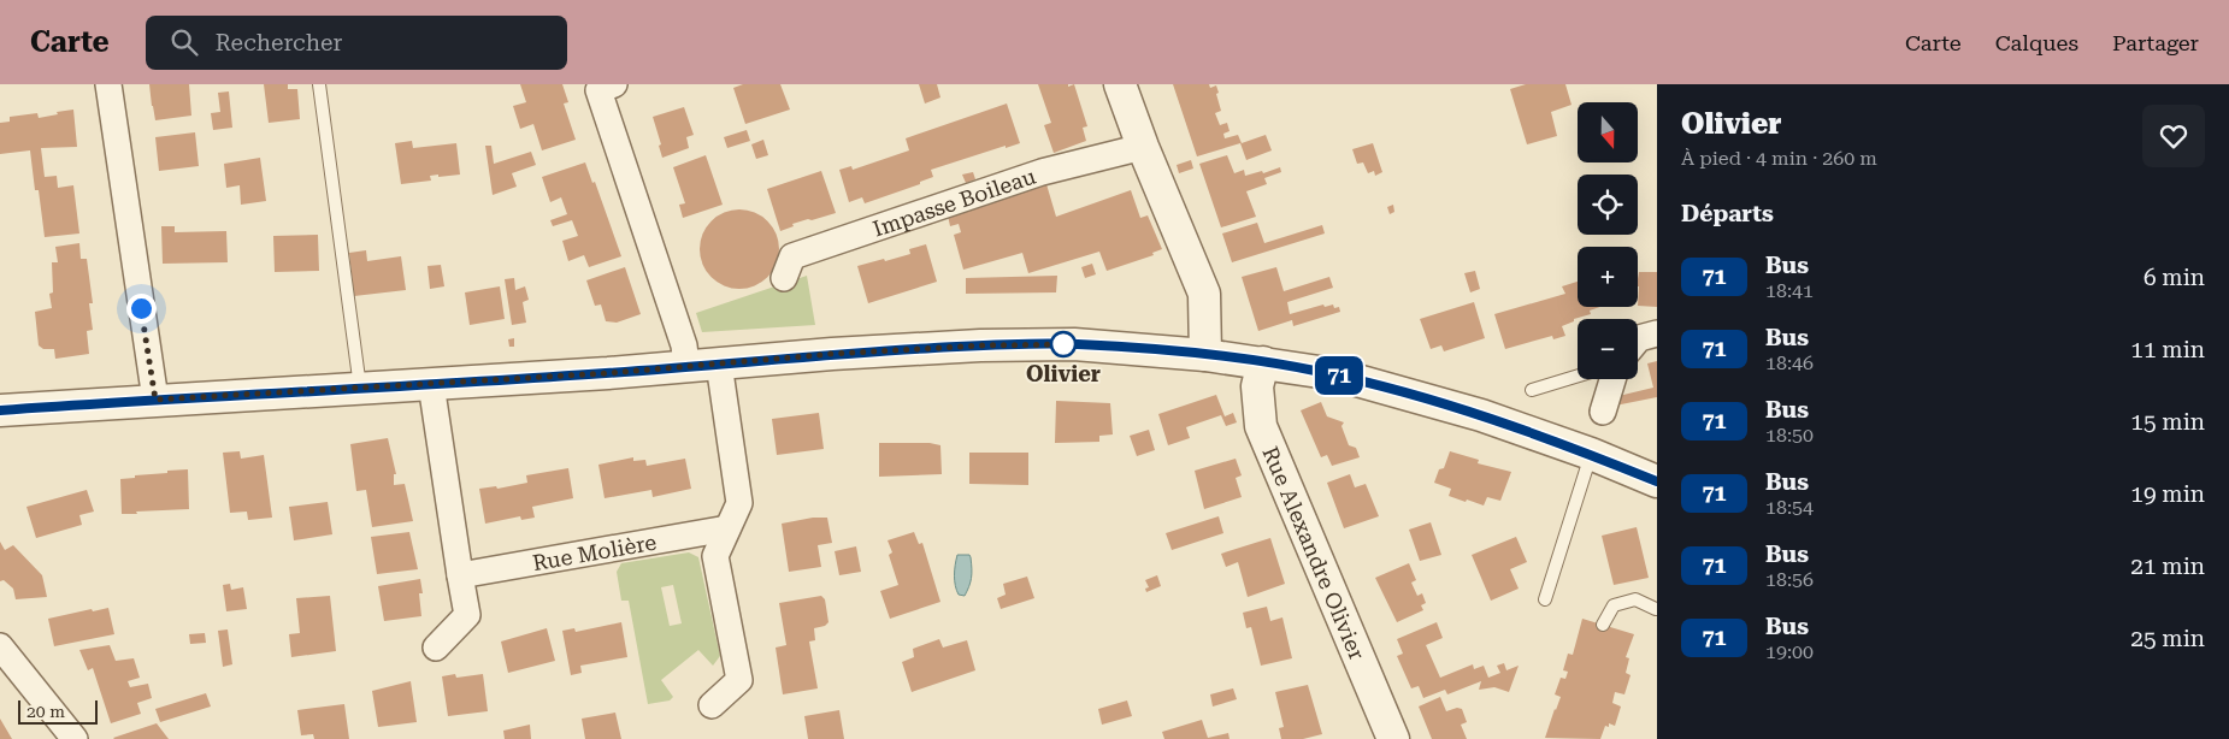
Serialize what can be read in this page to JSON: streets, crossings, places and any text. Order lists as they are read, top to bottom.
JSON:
{
  "streets": {
    "street": ["Impasse Boileau", "Rue Molière", "Rue Alexandre Olivier"]
  },
  "places": ["Olivier"],
  "lines": ["bus line 71"],
  "scale_bar": "20 m",
  "north": "bottom",
  "page": {
    "header": "Carte",
    "search": "Rechercher",
    "nav": ["Carte", "Calques", "Partager"],
    "on_map": "71",
    "heading": [
      ["Olivier", "À pied · 4 min · 260 m"],
      "Départs"
    ],
    "map_buttons": ["+", "−"],
    "list": [
      {
        "mark": "71",
        "name": "Bus",
        "note": "18:41",
        "value": "6 min"
      },
      {
        "mark": "71",
        "name": "Bus",
        "note": "18:46",
        "value": "11 min"
      },
      {
        "mark": "71",
        "name": "Bus",
        "note": "18:50",
        "value": "15 min"
      },
      {
        "mark": "71",
        "name": "Bus",
        "note": "18:54",
        "value": "19 min"
      },
      {
        "mark": "71",
        "name": "Bus",
        "note": "18:56",
        "value": "21 min"
      },
      {
        "mark": "71",
        "name": "Bus",
        "note": "19:00",
        "value": "25 min"
      }
    ],
    "scale": "20 m"
  }
}
